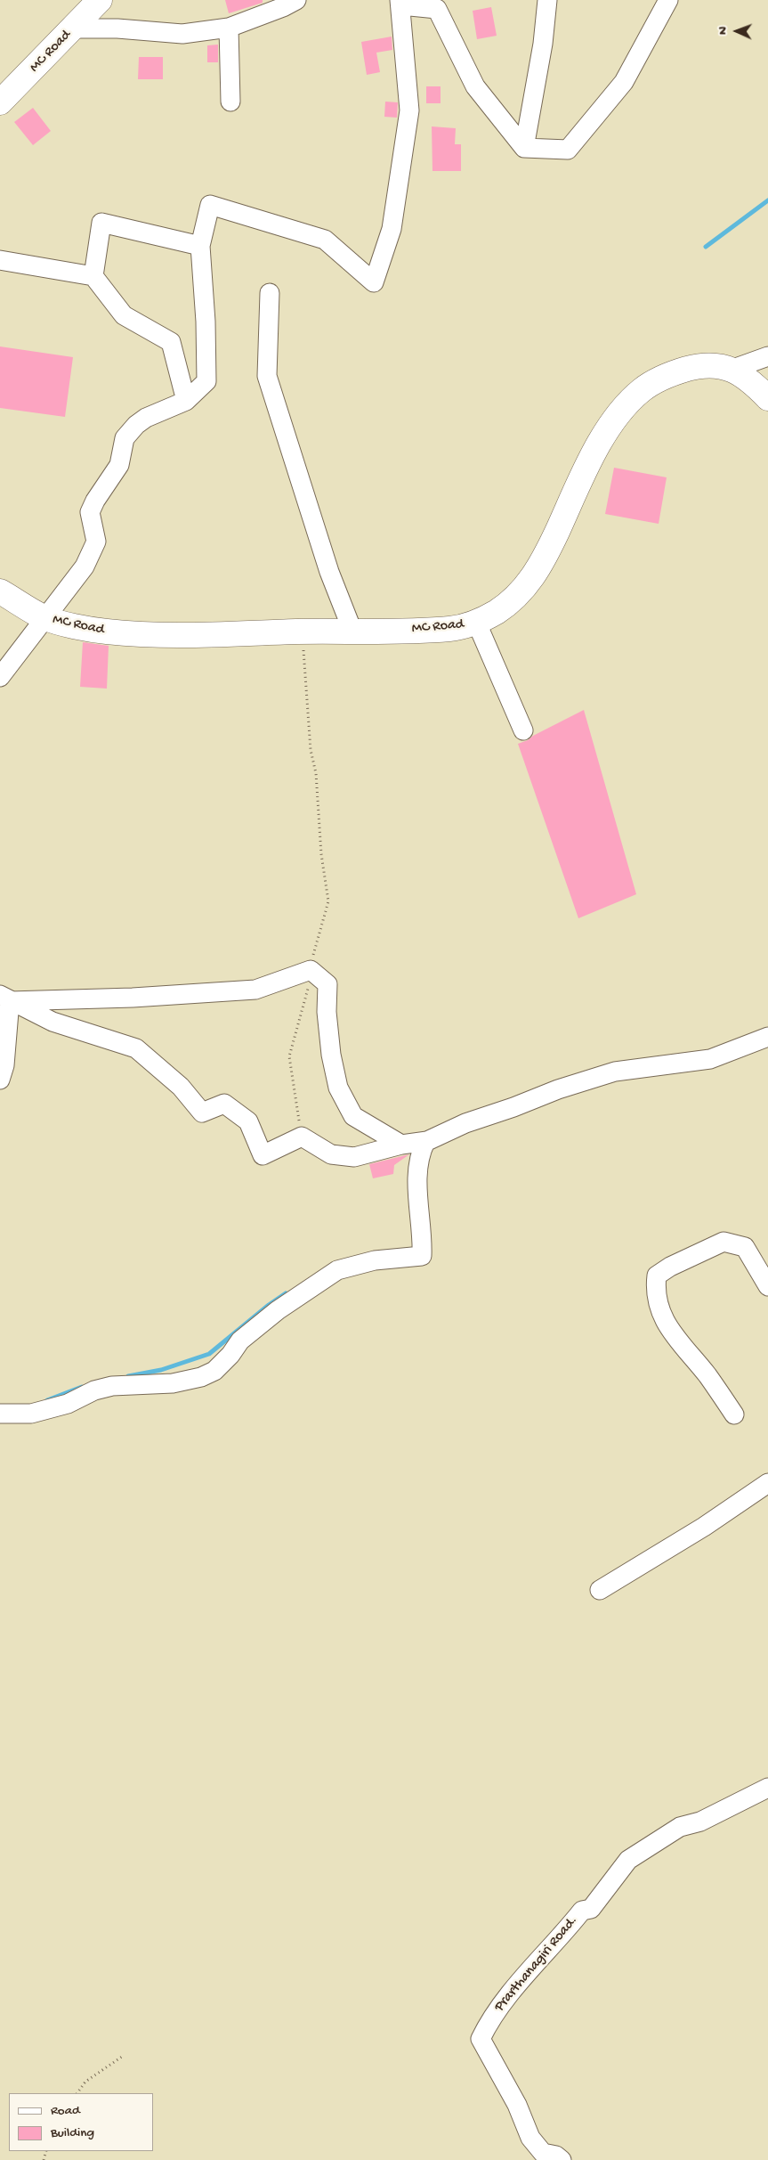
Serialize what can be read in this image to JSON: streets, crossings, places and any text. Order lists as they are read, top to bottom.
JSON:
{
  "streets": {
    "main road": ["MC Road"],
    "street": ["Prarthanagiri Road."]
  },
  "legend": ["Road", "Building"],
  "north": "left"
}
